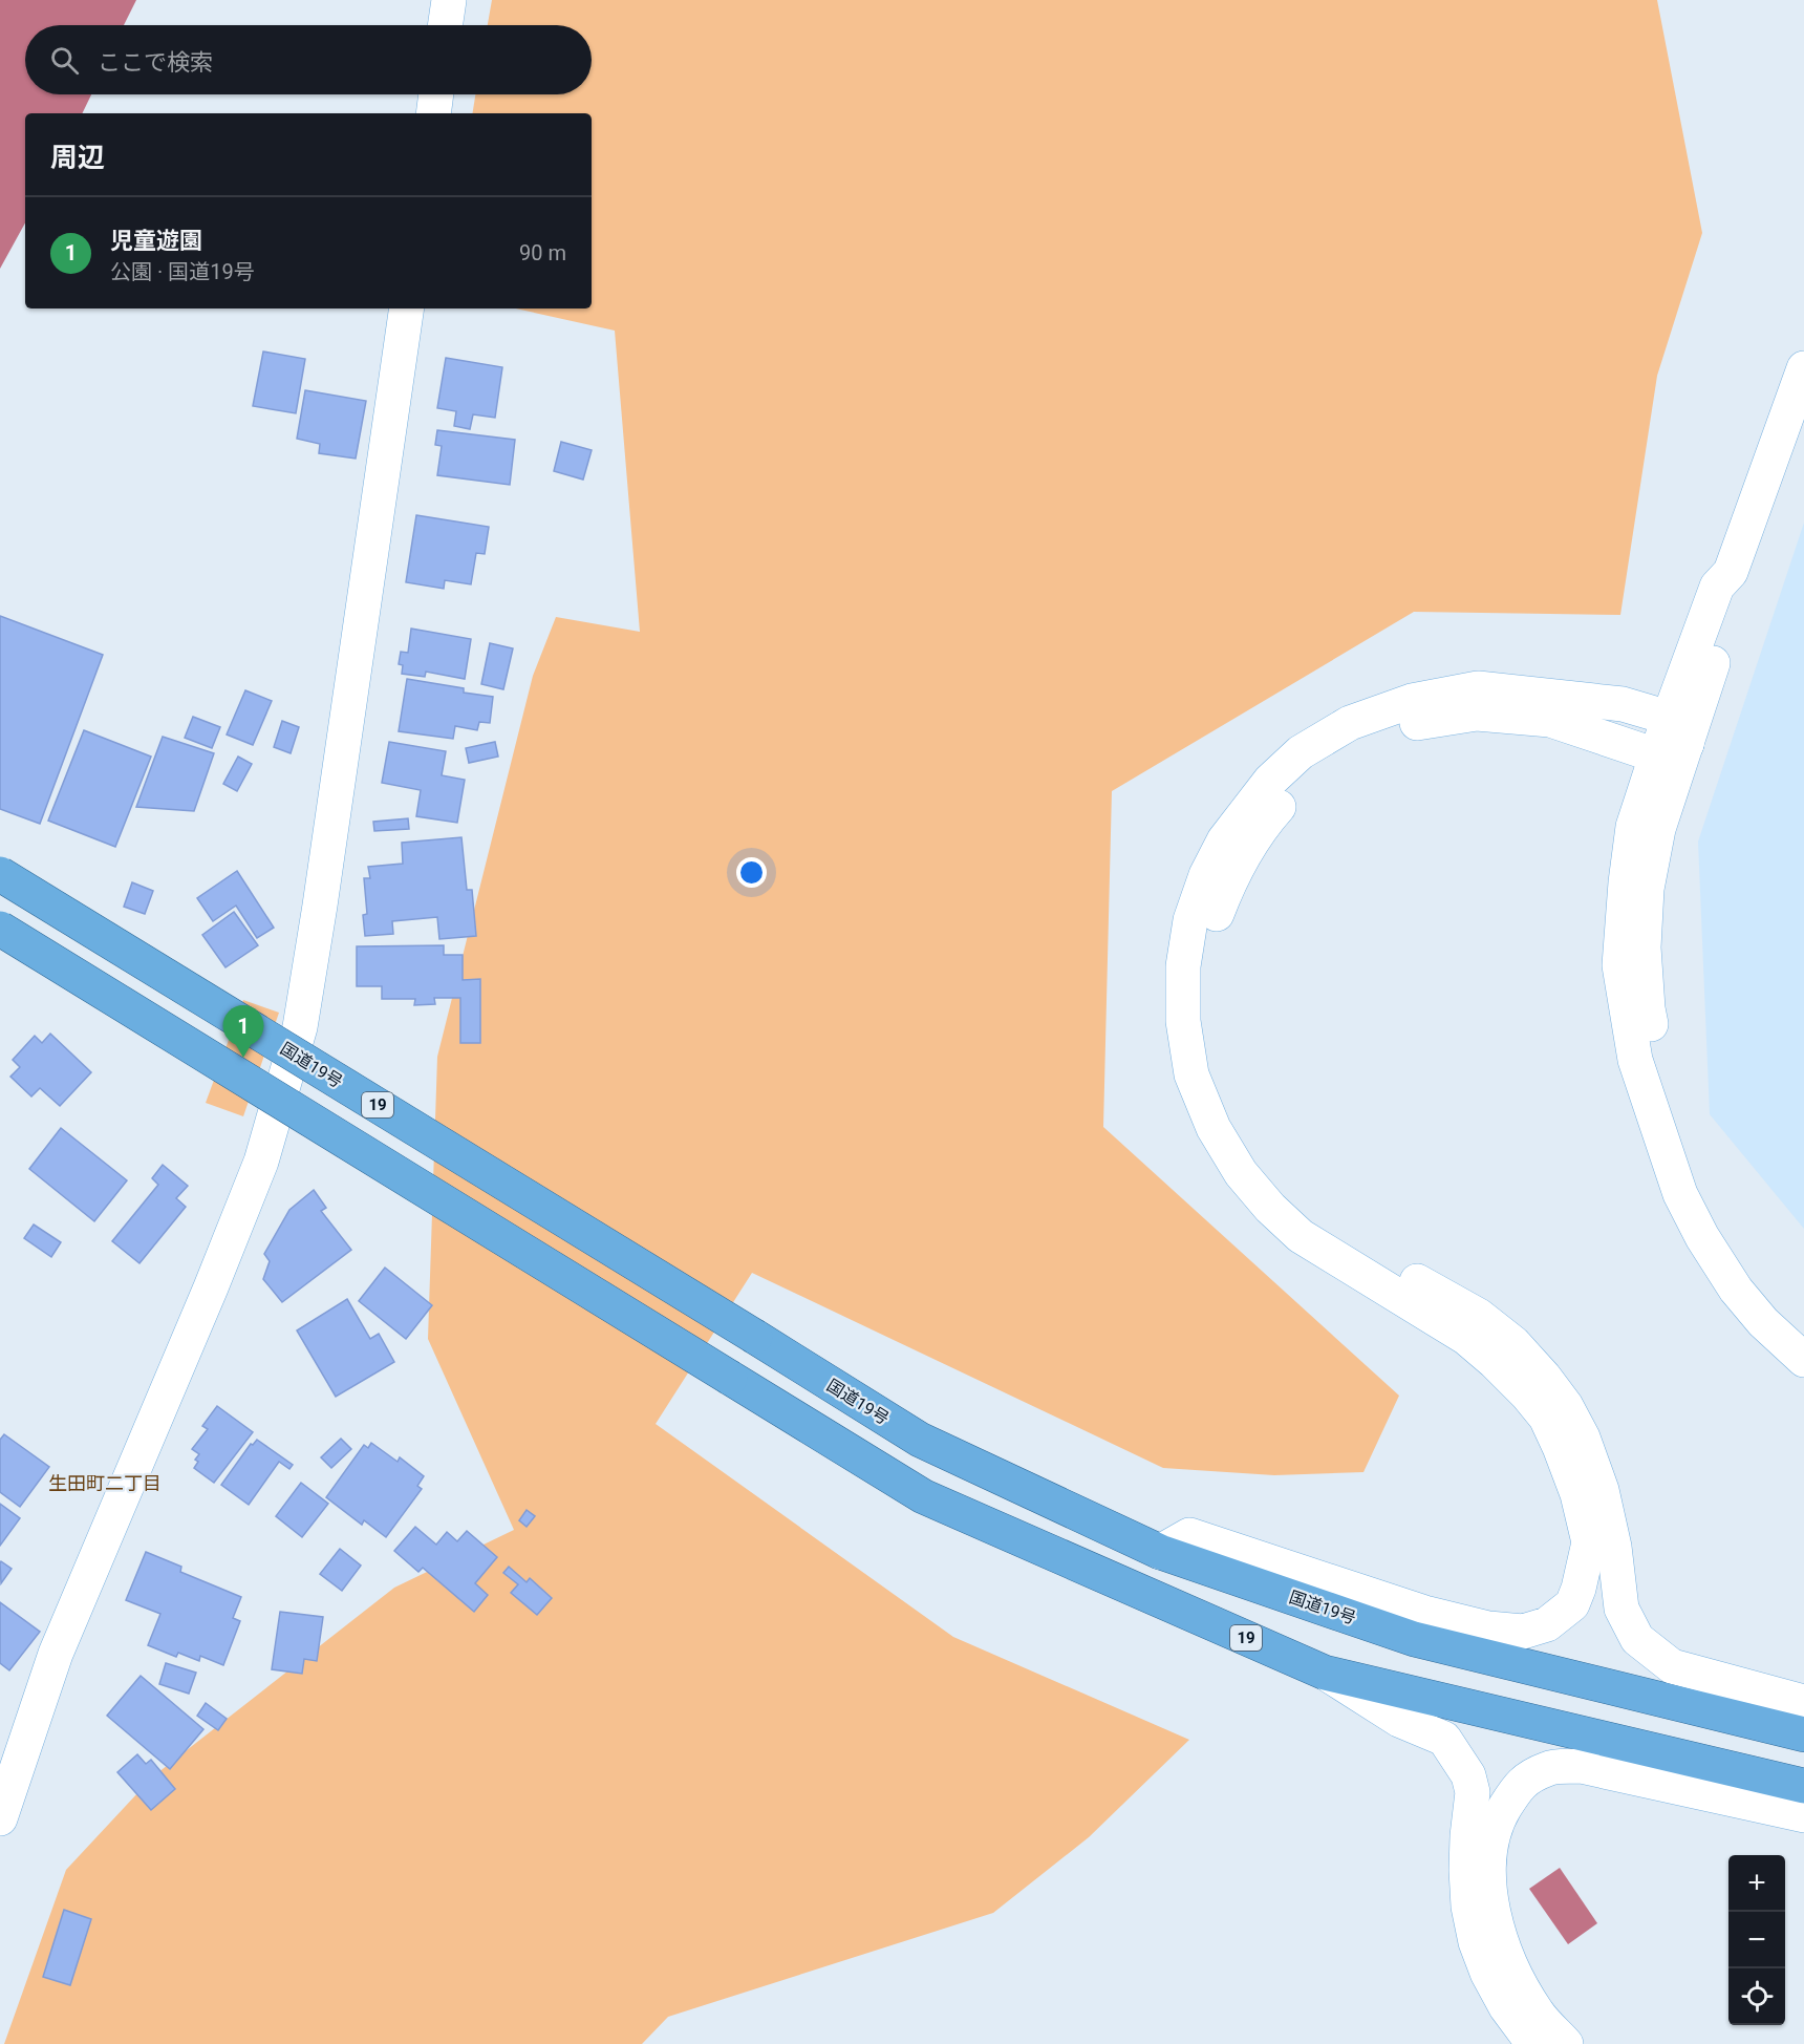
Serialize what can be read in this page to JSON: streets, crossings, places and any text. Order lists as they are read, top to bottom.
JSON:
{
  "streets": {
    "highway": ["国道19号", "19"]
  },
  "districts": ["生田町二丁目"],
  "page": {
    "search": "ここで検索",
    "heading": "周辺",
    "list": [
      {
        "mark": "1",
        "name": "児童遊園",
        "note": "公園 · 国道19号",
        "value": "90 m"
      }
    ],
    "pins": "1",
    "map_buttons": ["+", "−"]
  }
}
